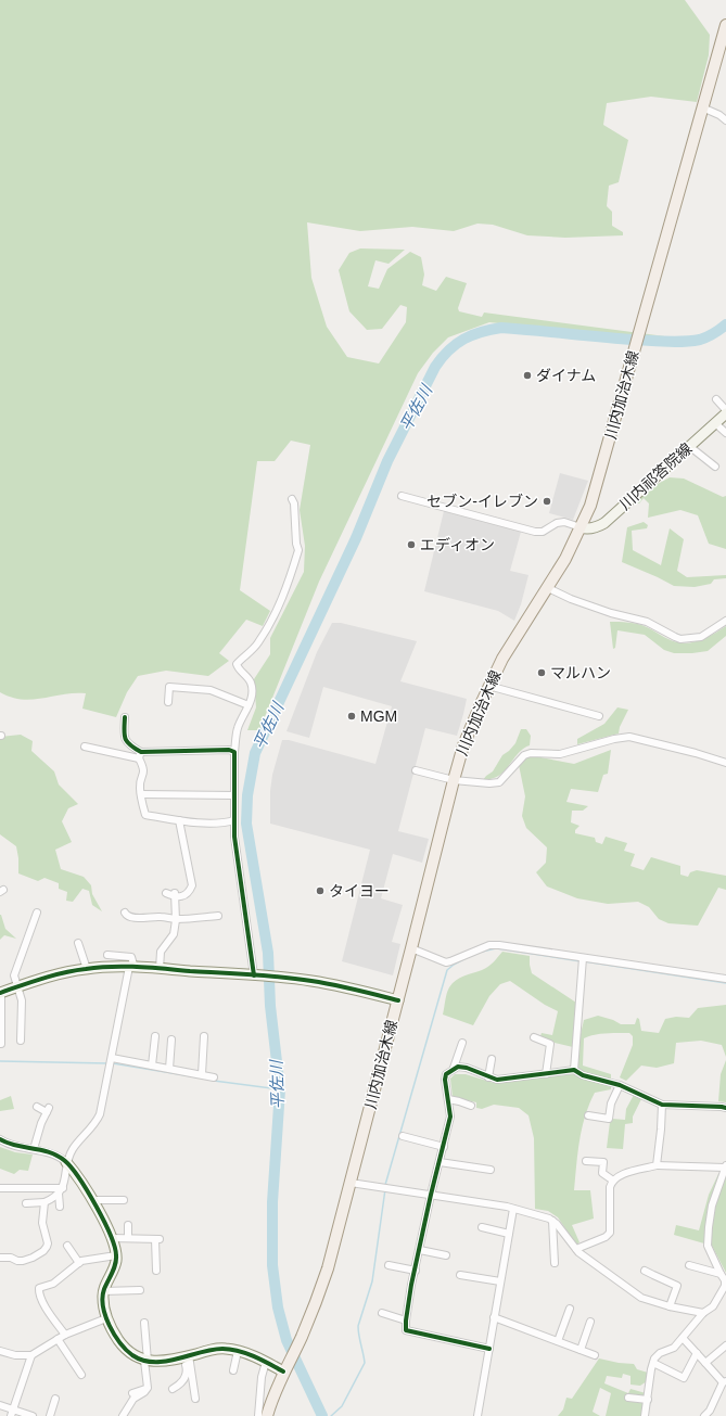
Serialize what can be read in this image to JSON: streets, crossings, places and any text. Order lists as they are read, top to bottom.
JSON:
{
  "streets": {
    "main road": ["川内加治木線"],
    "street": ["川内祁答院線"]
  },
  "crossings": [
    ["川内加治木線", "川内祁答院線"]
  ],
  "water": ["平佐川"],
  "places": [
    "ダイナム",
    "セブン-イレブン",
    "エディオン",
    "マルハン",
    "MGM",
    "タイヨー"
  ]
}
